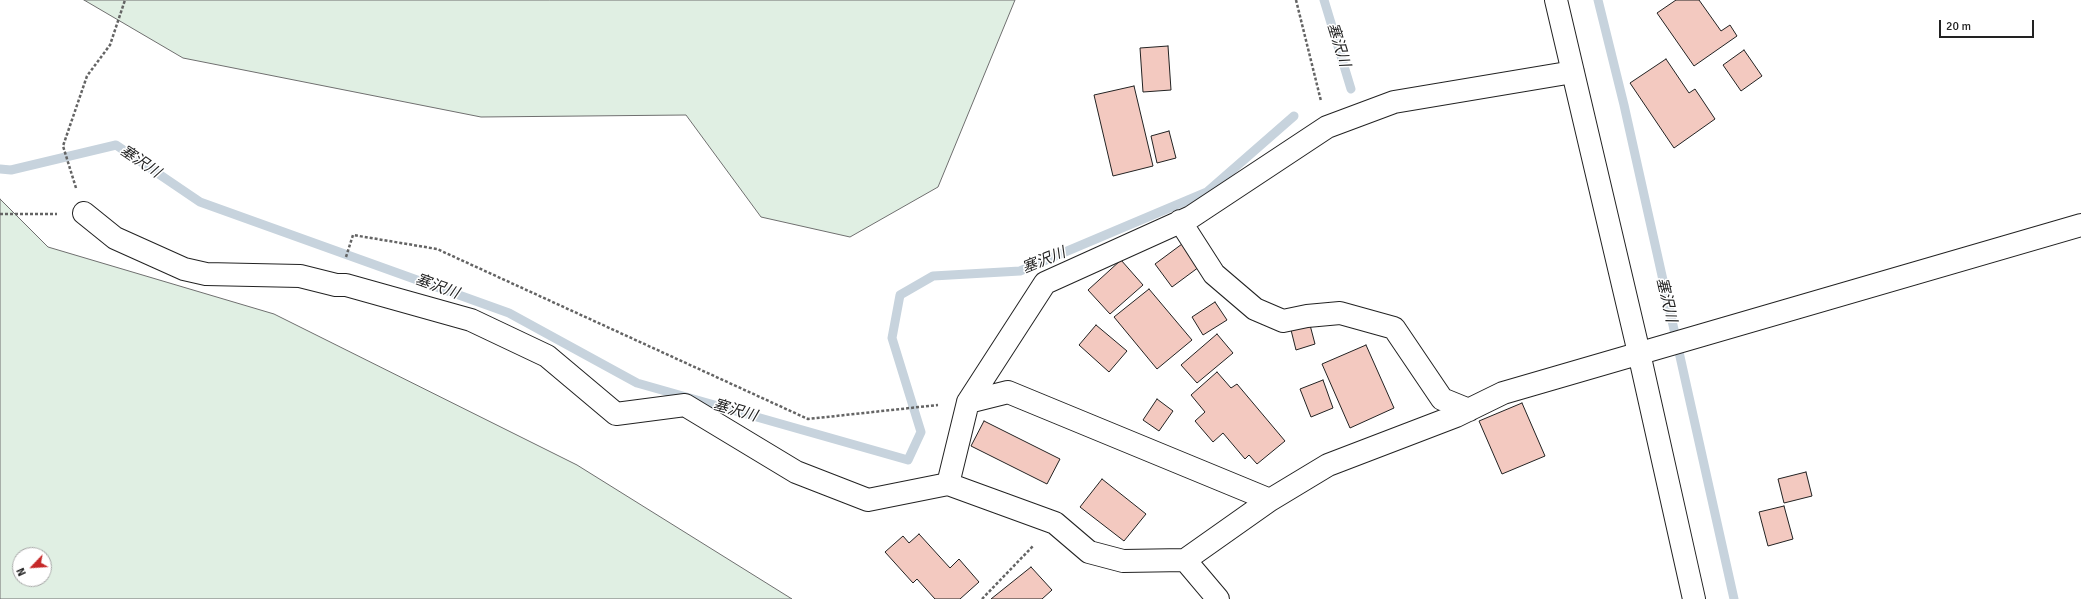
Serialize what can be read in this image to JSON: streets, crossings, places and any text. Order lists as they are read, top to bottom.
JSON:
{
  "water": ["塞沢川"],
  "scale_bar": "20 m",
  "north": "bottom left"
}
